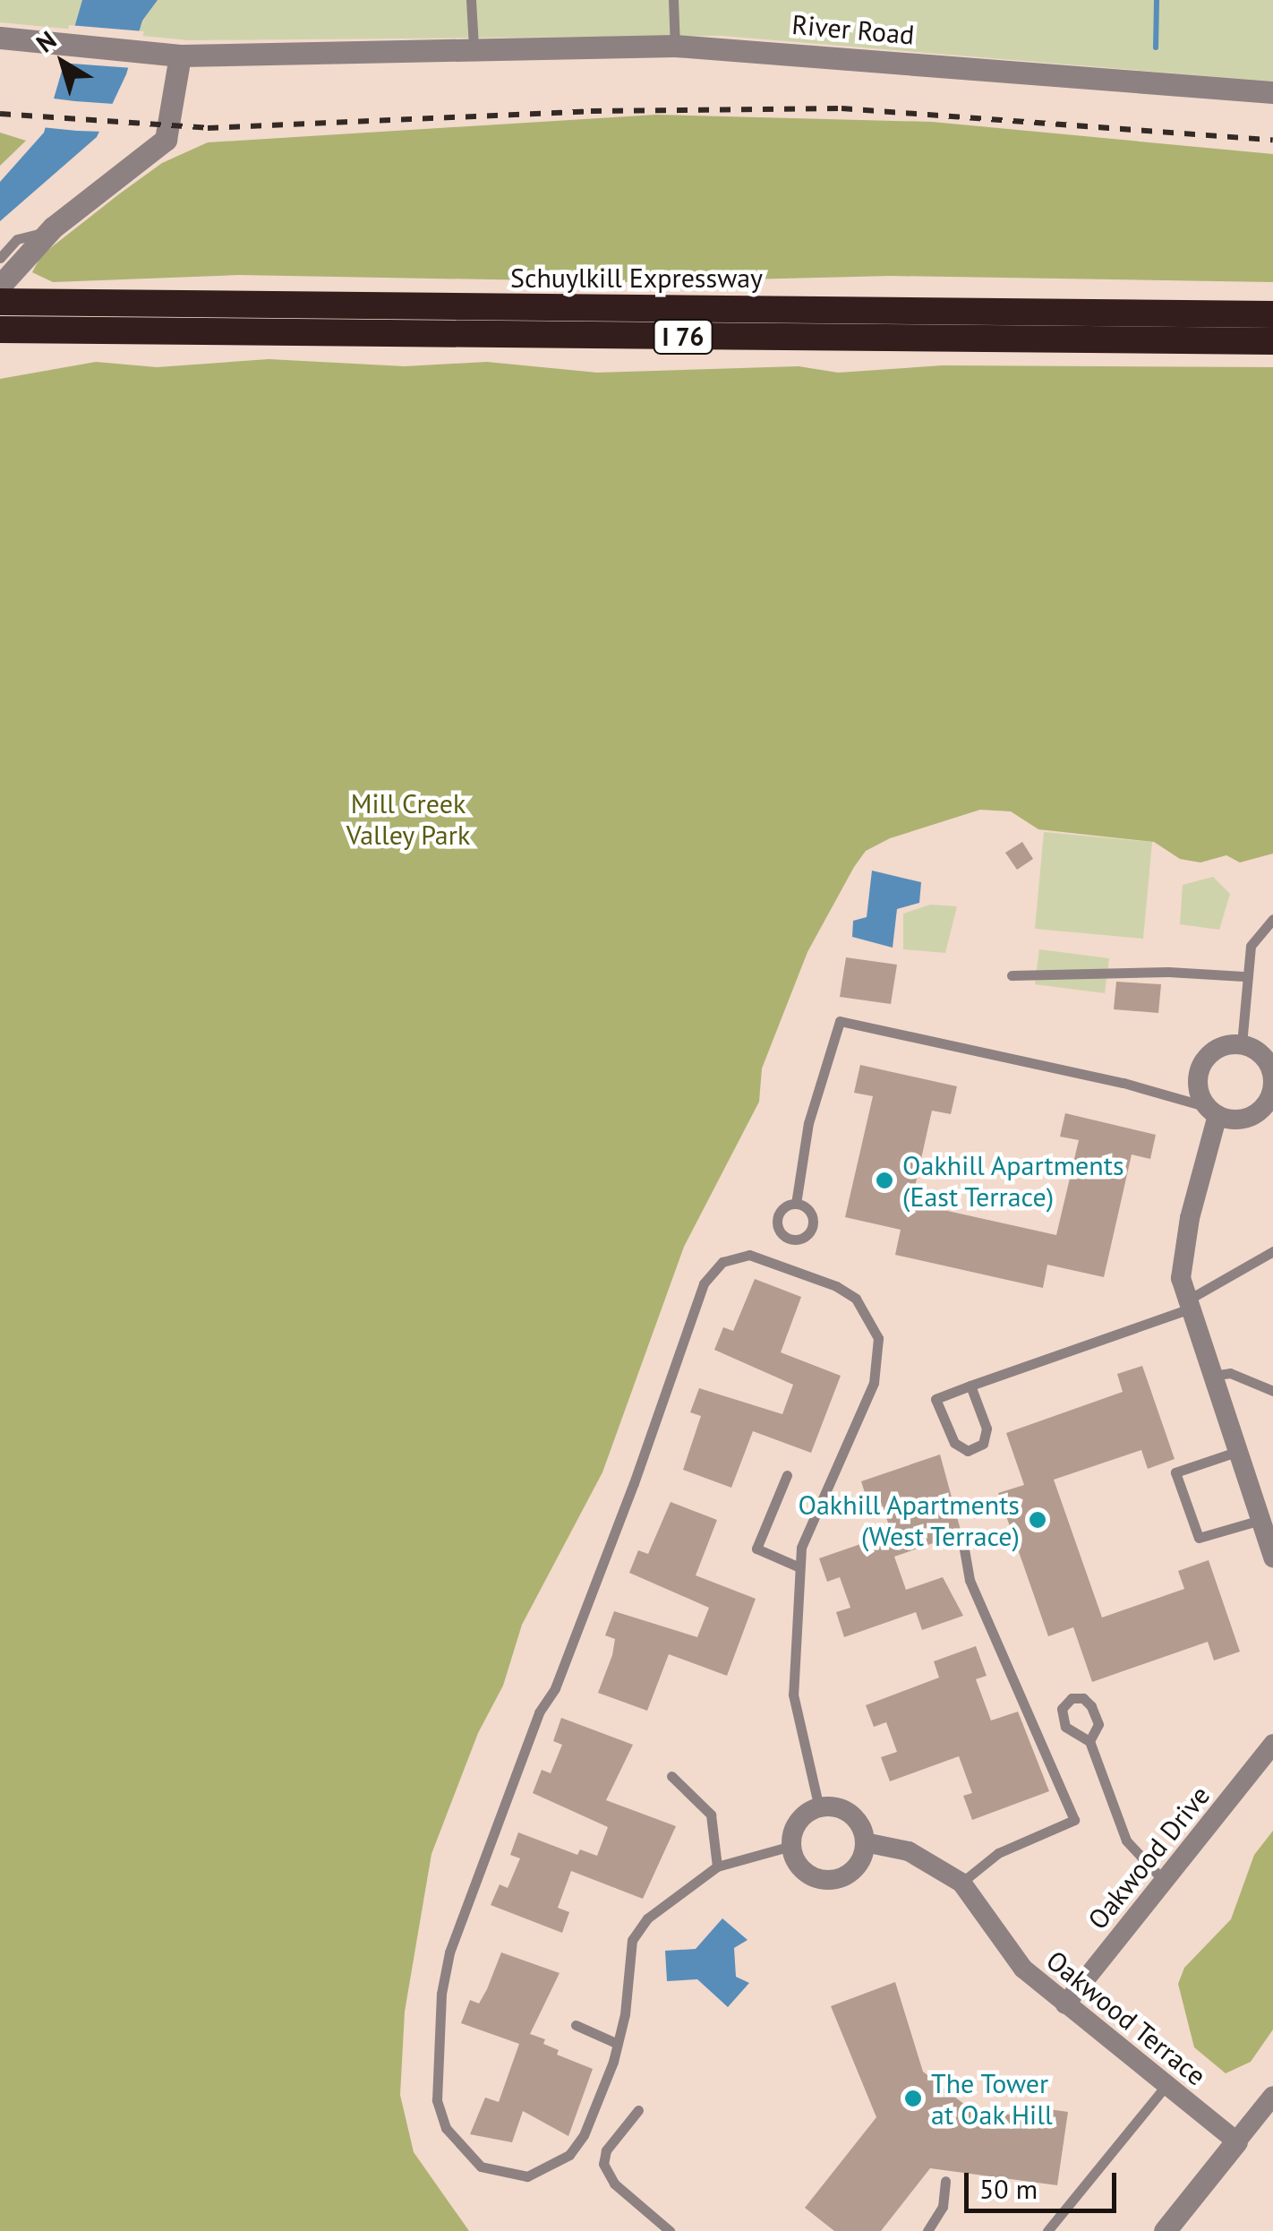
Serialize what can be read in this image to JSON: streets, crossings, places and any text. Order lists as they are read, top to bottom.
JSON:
{
  "streets": {
    "highway": ["Schuylkill Expressway", "I 76"],
    "street": ["River Road", "Oakwood Drive", "Oakwood Terrace"]
  },
  "crossings": [
    ["Oakwood Drive", "Oakwood Terrace"]
  ],
  "parks": ["Mill Creek Valley Park"],
  "places": ["Oakhill Apartments (East Terrace)", "Oakhill Apartments (West Terrace)", "The Tower at Oak Hill"],
  "scale_bar": "50 m",
  "north": "top left"
}
